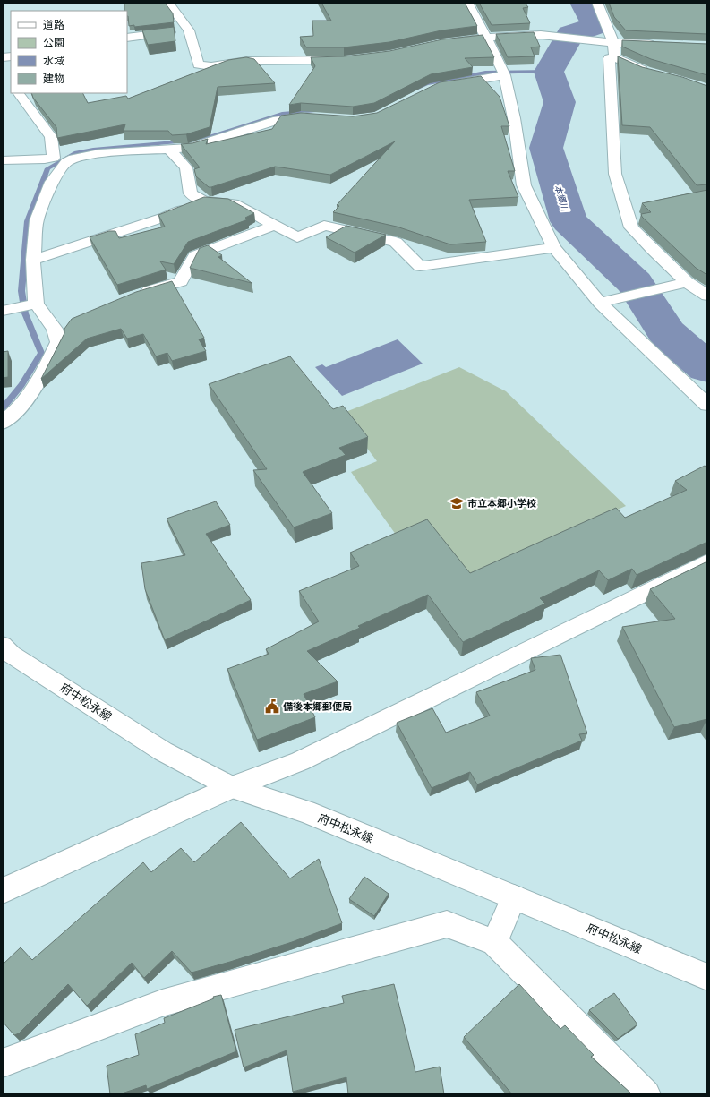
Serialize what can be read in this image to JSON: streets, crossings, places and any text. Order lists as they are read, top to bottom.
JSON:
{
  "streets": {
    "street": ["府中松永線"]
  },
  "water": ["本郷川"],
  "places": {
    "school or university": ["市立本郷小学校"],
    "public building": ["備後本郷郵便局"]
  },
  "legend": [
    "道路",
    "公園",
    "水域",
    "建物"
  ]
}
